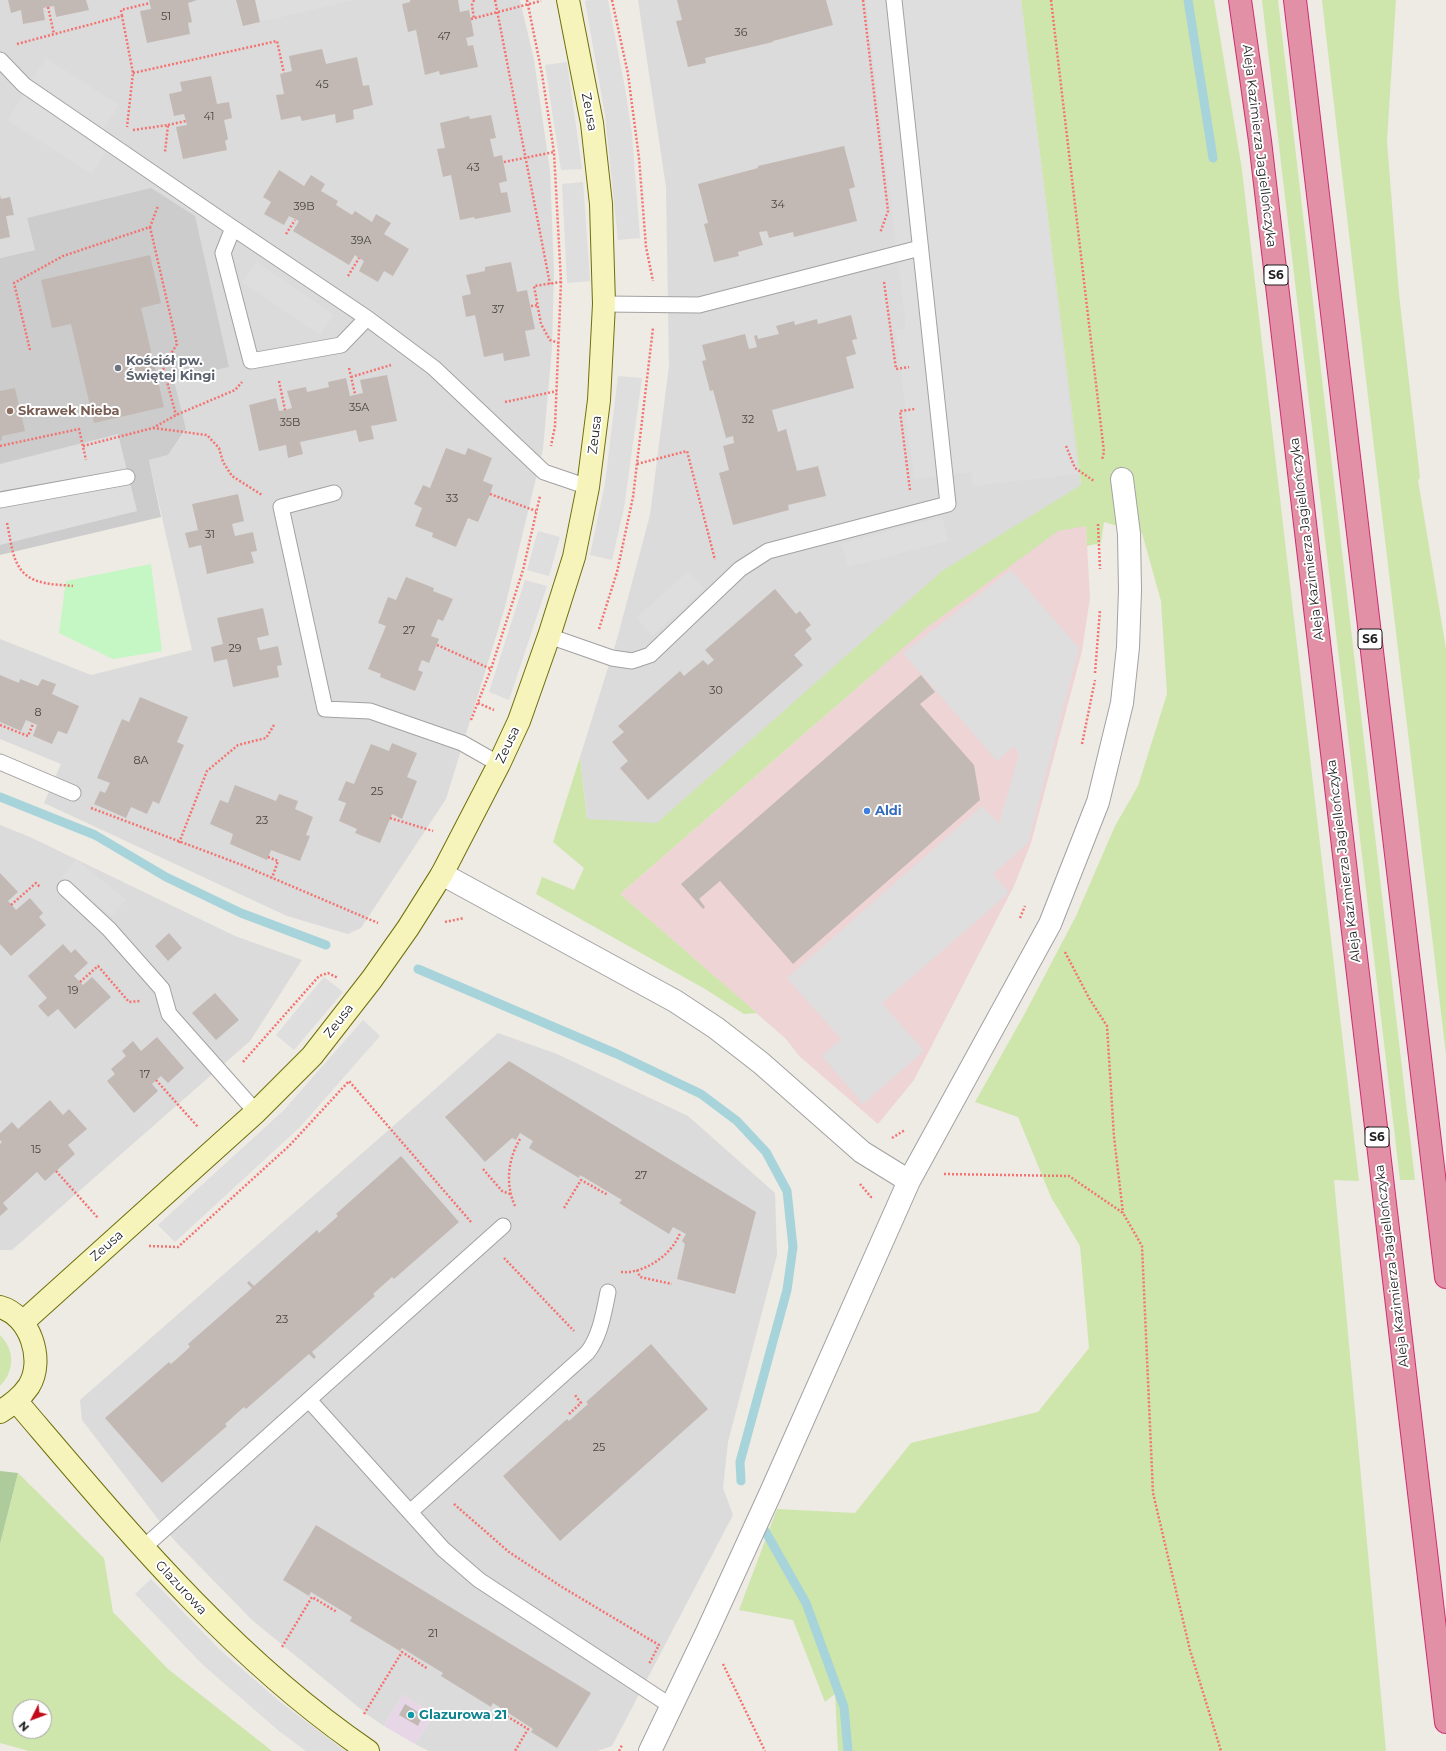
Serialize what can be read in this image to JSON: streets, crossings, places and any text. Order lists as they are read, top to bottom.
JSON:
{
  "streets": {
    "highway": ["Aleja Kazimierza Jagiellończyka", "S6"],
    "street": ["Zeusa", "Glazurowa"]
  },
  "places": [
    "Kościół pw. Świętej Kingi",
    "Skrawek Nieba",
    "Aldi",
    "Glazurowa 21"
  ],
  "house_numbers": [
    "51",
    "36",
    "47",
    "45",
    "41",
    "43",
    "34",
    "39B",
    "39A",
    "37",
    "35A",
    "32",
    "35B",
    "33",
    "31",
    "27",
    "29",
    "30",
    "8",
    "8A",
    "25",
    "23",
    "19",
    "17",
    "15",
    "27",
    "23",
    "25",
    "21"
  ],
  "north": "bottom left"
}
